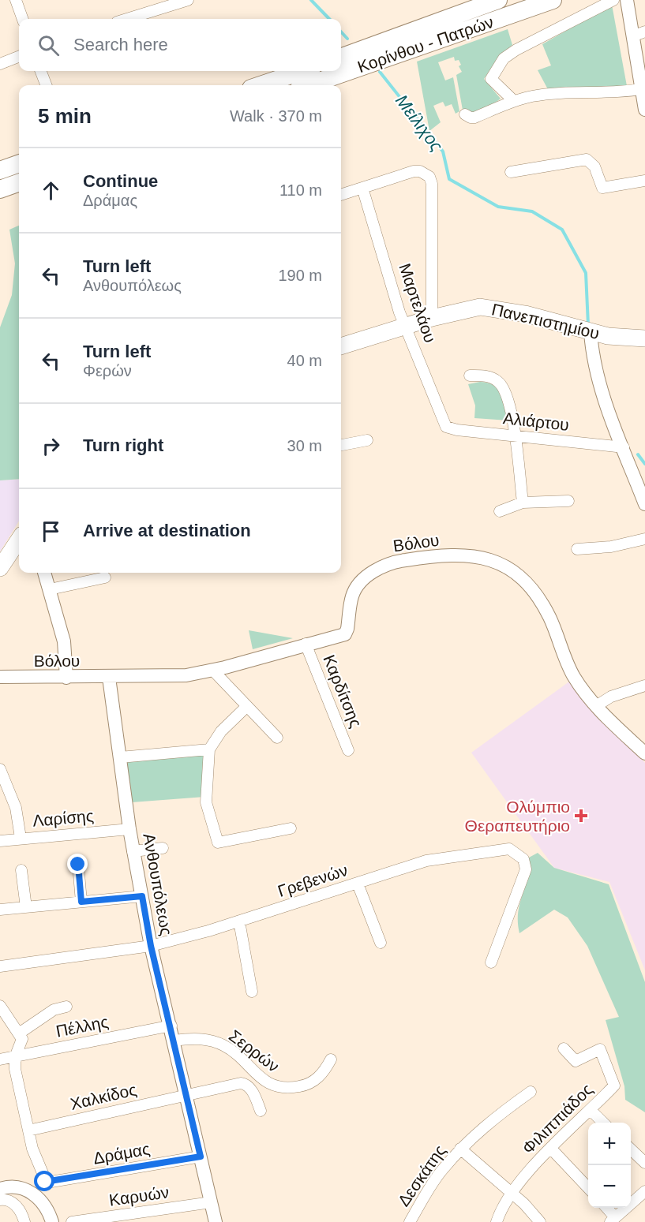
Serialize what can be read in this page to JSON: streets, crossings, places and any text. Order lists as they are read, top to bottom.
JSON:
{
  "streets": {
    "highway": ["Κορίνθου - Πατρών"],
    "main road": ["Πανεπιστημίου"],
    "street": [
      "Μαρτελάου",
      "Αλιάρτου",
      "Βόλου",
      "Καρδίτσης",
      "Λαρίσης",
      "Γρεβενών",
      "Ανθουπόλεως",
      "Πέλλης",
      "Σερρών",
      "Χαλκίδος",
      "Φιλιππιάδος",
      "Δράμας",
      "Δεσκάτης",
      "Καρυών"
    ]
  },
  "crossings": [
    ["Μαρτελάου", "Πανεπιστημίου"],
    ["Μαρτελάου", "Αλιάρτου"],
    ["Βόλου", "Καρδίτσης"],
    ["Βόλου", "Ανθουπόλεως"],
    ["Λαρίσης", "Ανθουπόλεως"],
    ["Γρεβενών", "Ανθουπόλεως"],
    ["Ανθουπόλεως", "Πέλλης"],
    ["Ανθουπόλεως", "Σερρών"],
    ["Ανθουπόλεως", "Χαλκίδος"],
    ["Ανθουπόλεως", "Δράμας"],
    ["Ανθουπόλεως", "Καρυών"],
    ["Χαλκίδος", "Δράμας"]
  ],
  "water": ["Μείλιχος"],
  "places": {
    "health": ["Ολύμπιο Θεραπευτήριο"]
  },
  "page": {
    "search": "Search here",
    "heading": ["5 min", "Walk · 370 m"],
    "list": [
      ["Continue", "Δράμας", "110 m"],
      ["Turn left", "Ανθουπόλεως", "190 m"],
      ["Turn left", "Φερών", "40 m"],
      ["Turn right", "30 m"],
      "Arrive at destination"
    ],
    "map_buttons": ["+", "−"]
  }
}
